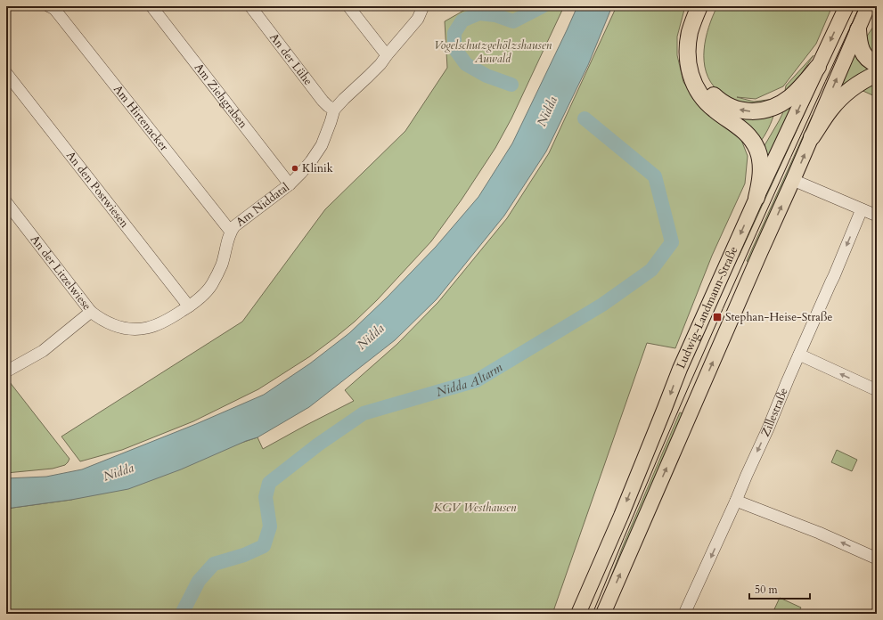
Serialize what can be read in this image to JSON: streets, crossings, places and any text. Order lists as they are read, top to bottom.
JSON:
{
  "streets": {
    "main road": ["Ludwig-Landmann-Straße"],
    "street": [
      "An der Lühe",
      "Am Ziehgraben",
      "Am Hirtenacker",
      "An den Postwiesen",
      "Am Niddatal",
      "An der Litzelwiese",
      "Zillestraße"
    ]
  },
  "crossings": [
    ["An der Lühe", "Am Niddatal"],
    ["Am Ziehgraben", "Am Niddatal"],
    ["Am Hirtenacker", "Am Niddatal"],
    ["An den Postwiesen", "Am Niddatal"],
    ["Am Niddatal", "An der Litzelwiese"]
  ],
  "one_way": ["Zillestraße"],
  "water": ["Nidda", "Nidda Altarm"],
  "parks": ["Vogelschutzgehölzshausen Auwald", "KGV Westhausen"],
  "places": {
    "other": ["Klinik"],
    "transit": ["Stephan-Heise-Straße"]
  },
  "scale_bar": "50 m"
}
